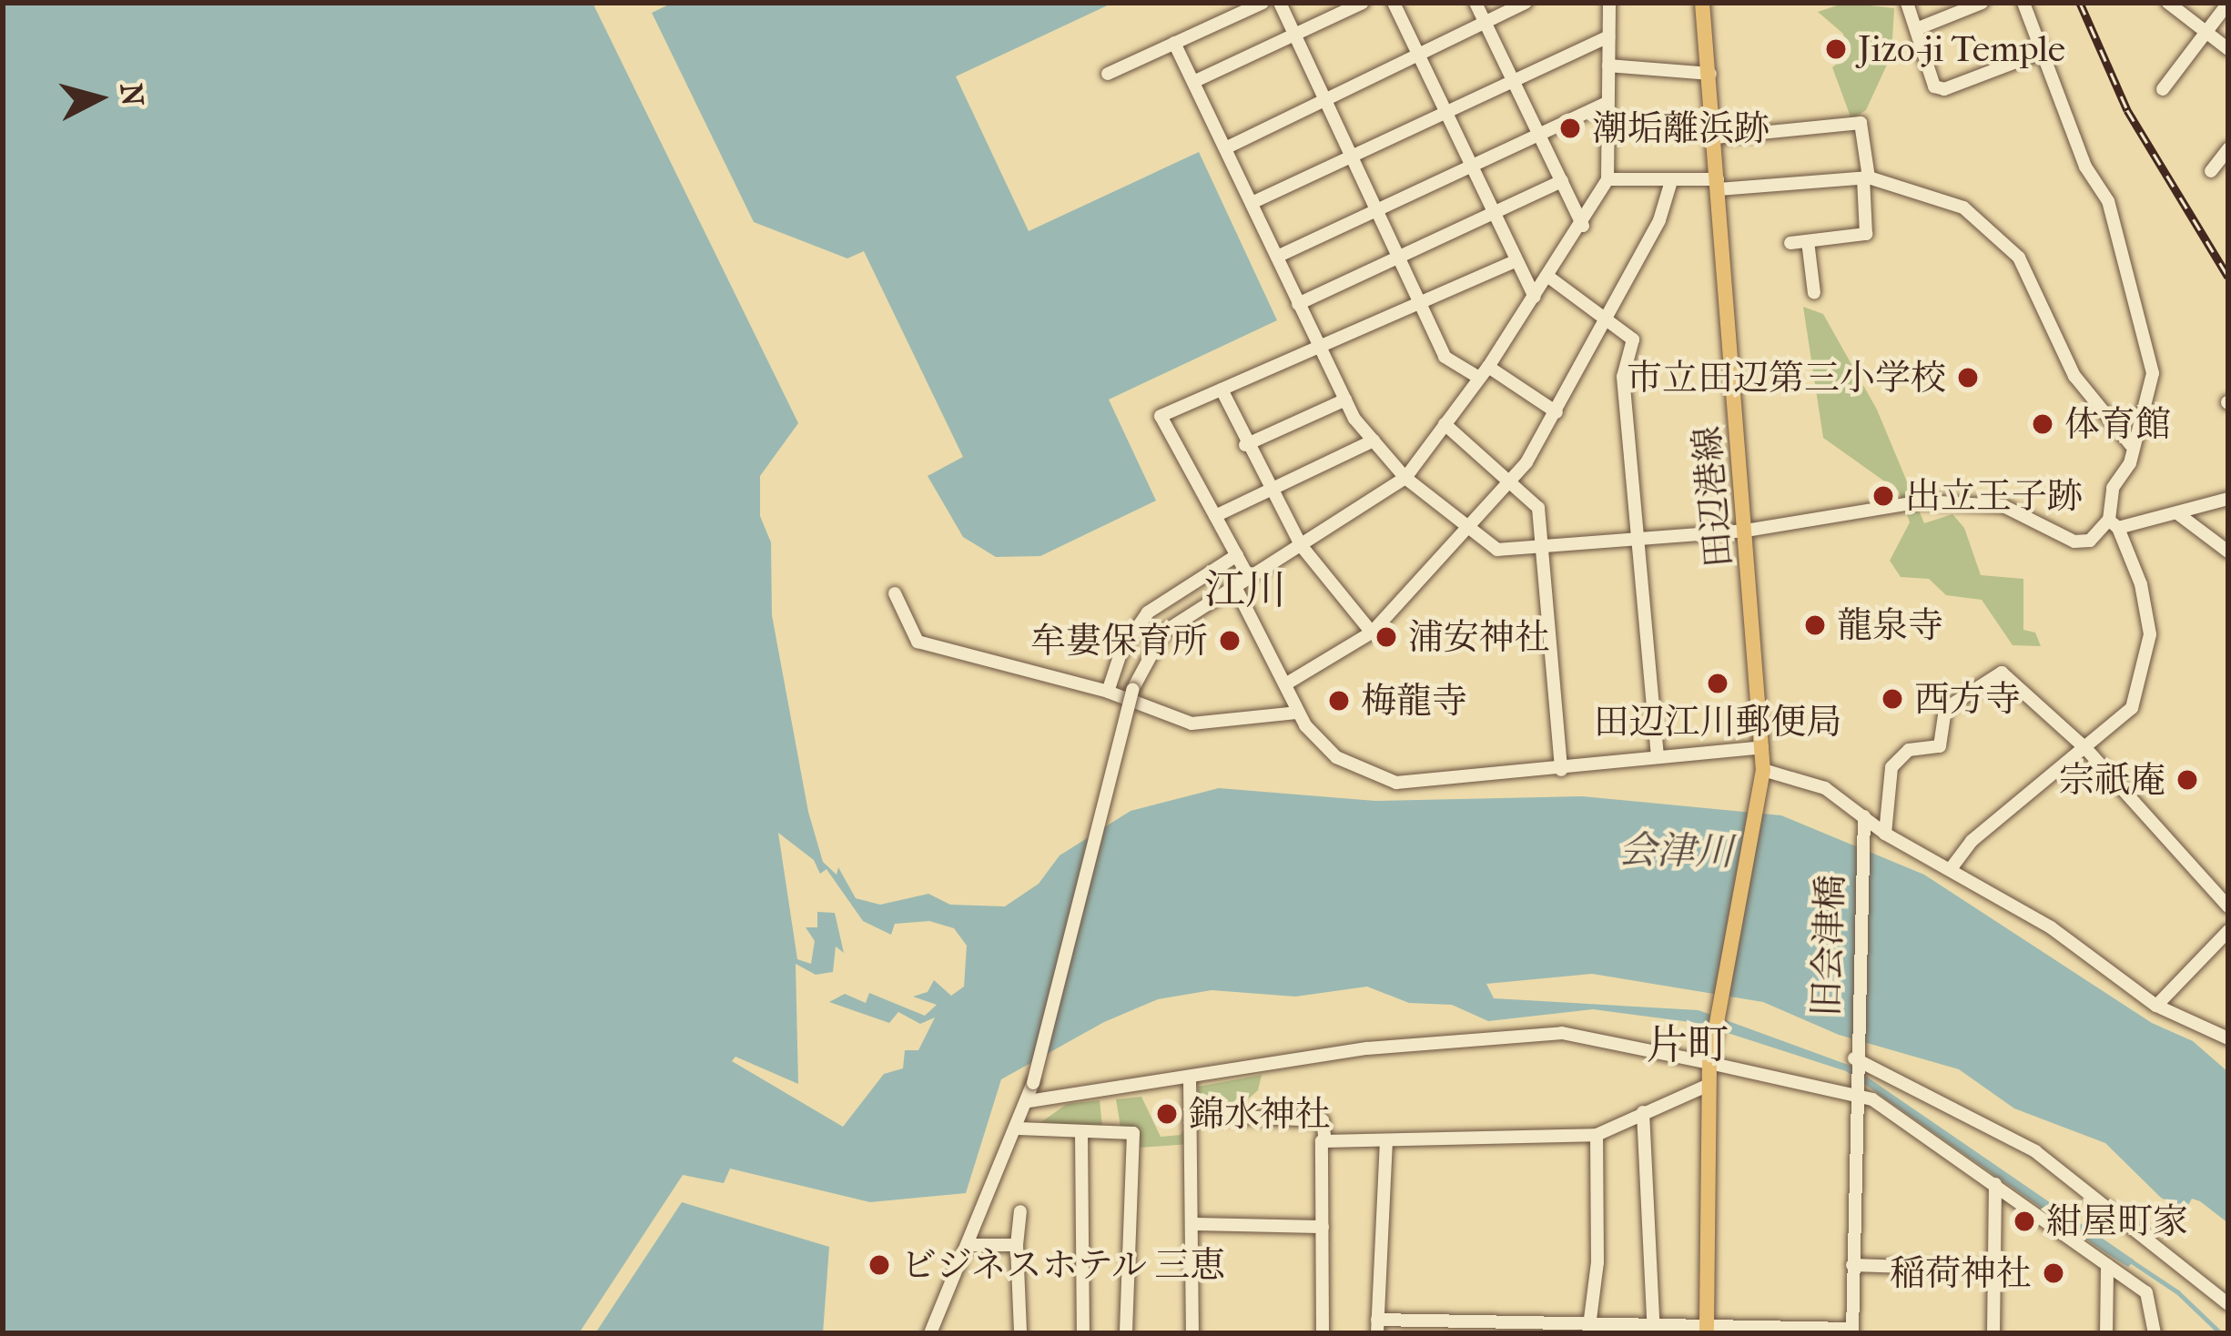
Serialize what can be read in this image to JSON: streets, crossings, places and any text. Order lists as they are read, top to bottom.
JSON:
{
  "streets": {
    "main road": ["田辺港線"],
    "street": ["旧会津橋"]
  },
  "districts": ["江川", "片町"],
  "water": ["会津川"],
  "places": [
    "Jizo-ji Temple",
    "潮垢離浜跡",
    "市立田辺第三小学校",
    "体育館",
    "出立王子跡",
    "龍泉寺",
    "浦安神社",
    "牟婁保育所",
    "田辺江川郵便局",
    "西方寺",
    "梅龍寺",
    "宗祇庵",
    "錦水神社",
    "紺屋町家",
    "ビジネスホテル 三恵",
    "稲荷神社"
  ],
  "north": "right"
}
